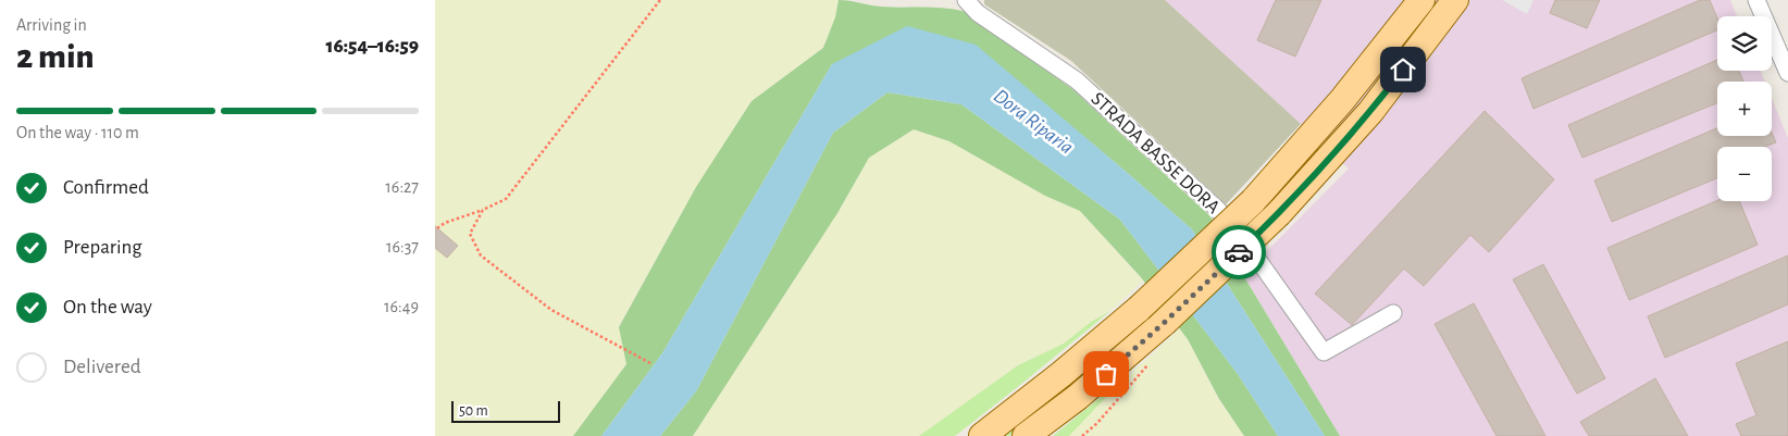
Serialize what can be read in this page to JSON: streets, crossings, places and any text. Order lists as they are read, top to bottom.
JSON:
{
  "streets": {
    "street": ["STRADA BASSE DORA"]
  },
  "water": ["Dora Riparia"],
  "scale_bar": "50 m",
  "page": {
    "heading": ["2 min", "Arriving in", "16:54–16:59"],
    "map_buttons": ["+", "−"],
    "bar": "On the way · 110 m",
    "list": [
      ["Confirmed", "16:27"],
      ["Preparing", "16:37"],
      ["On the way", "16:49"],
      "Delivered"
    ],
    "scale": "50 m"
  }
}
